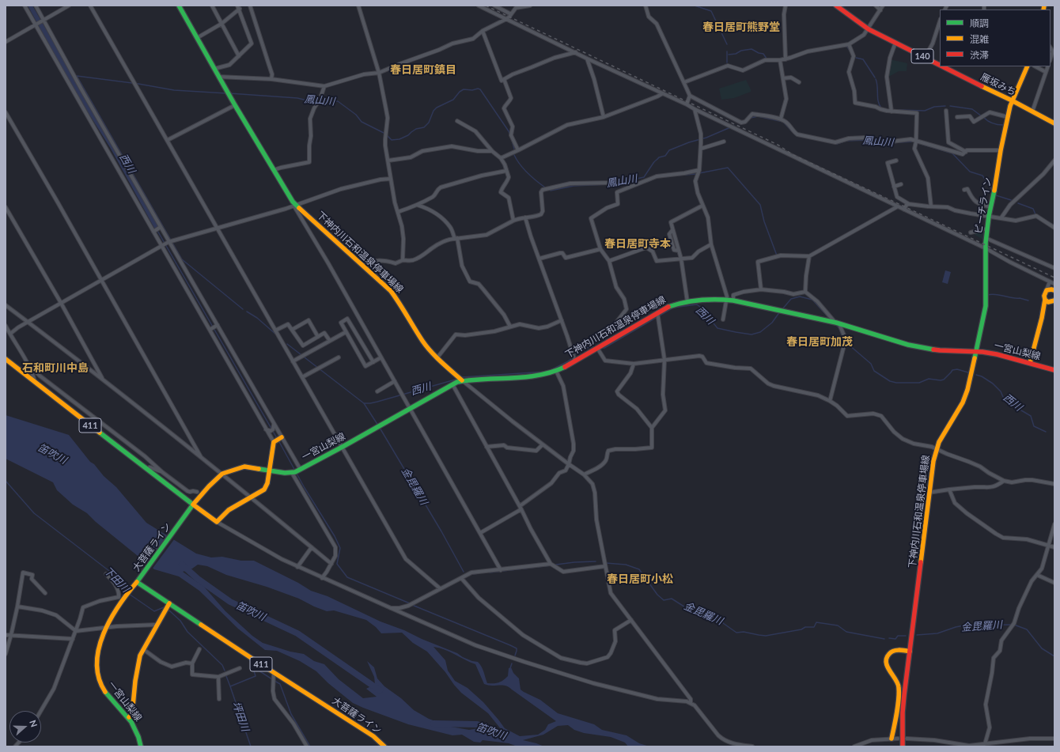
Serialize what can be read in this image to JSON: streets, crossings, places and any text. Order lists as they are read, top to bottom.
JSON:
{
  "streets": {
    "main road": [
      "140",
      "雁坂みち",
      "ピーチライン",
      "下神内川石和温泉停車場線",
      "一宮山梨線",
      "411",
      "大菩薩ライン"
    ]
  },
  "crossings": [
    ["雁坂みち", "ピーチライン"],
    ["ピーチライン", "下神内川石和温泉停車場線"],
    ["ピーチライン", "一宮山梨線"],
    ["下神内川石和温泉停車場線", "一宮山梨線"],
    ["一宮山梨線", "大菩薩ライン"],
    ["411", "大菩薩ライン"]
  ],
  "districts": [
    "春日居町熊野堂",
    "春日居町鎮目",
    "春日居町寺本",
    "春日居町加茂",
    "石和町川中島",
    "春日居町小松"
  ],
  "water": [
    "鳳山川",
    "西川",
    "笛吹川",
    "金毘羅川",
    "下田川",
    "坪田川"
  ],
  "legend": ["順調", "混雑", "渋滞"],
  "north": "right"
}
